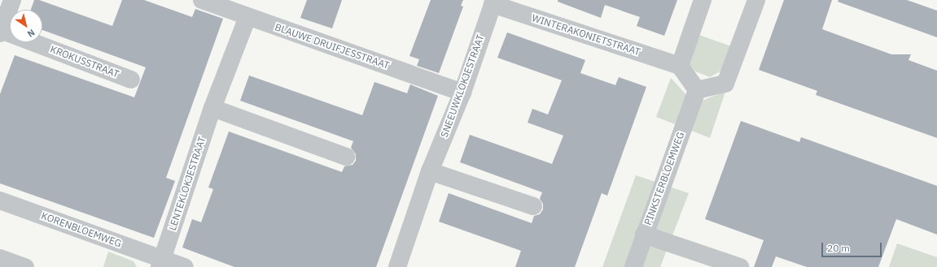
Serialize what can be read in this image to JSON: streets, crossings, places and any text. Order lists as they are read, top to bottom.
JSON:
{
  "streets": {
    "street": [
      "WINTERAKONIETSTRAAT",
      "BLAUWE DRUIFJESSTRAAT",
      "KROKUSSTRAAT",
      "SNEEUWKLOKJESTRAAT",
      "PINKSTERBLOEMWEG",
      "LENTEKLOKJESTRAAT",
      "KORENBLOEMWEG"
    ]
  },
  "crossings": [
    ["WINTERAKONIETSTRAAT", "SNEEUWKLOKJESTRAAT"],
    ["BLAUWE DRUIFJESSTRAAT", "SNEEUWKLOKJESTRAAT"],
    ["BLAUWE DRUIFJESSTRAAT", "LENTEKLOKJESTRAAT"],
    ["LENTEKLOKJESTRAAT", "KORENBLOEMWEG"]
  ],
  "scale_bar": "20 m",
  "north": "bottom right"
}
